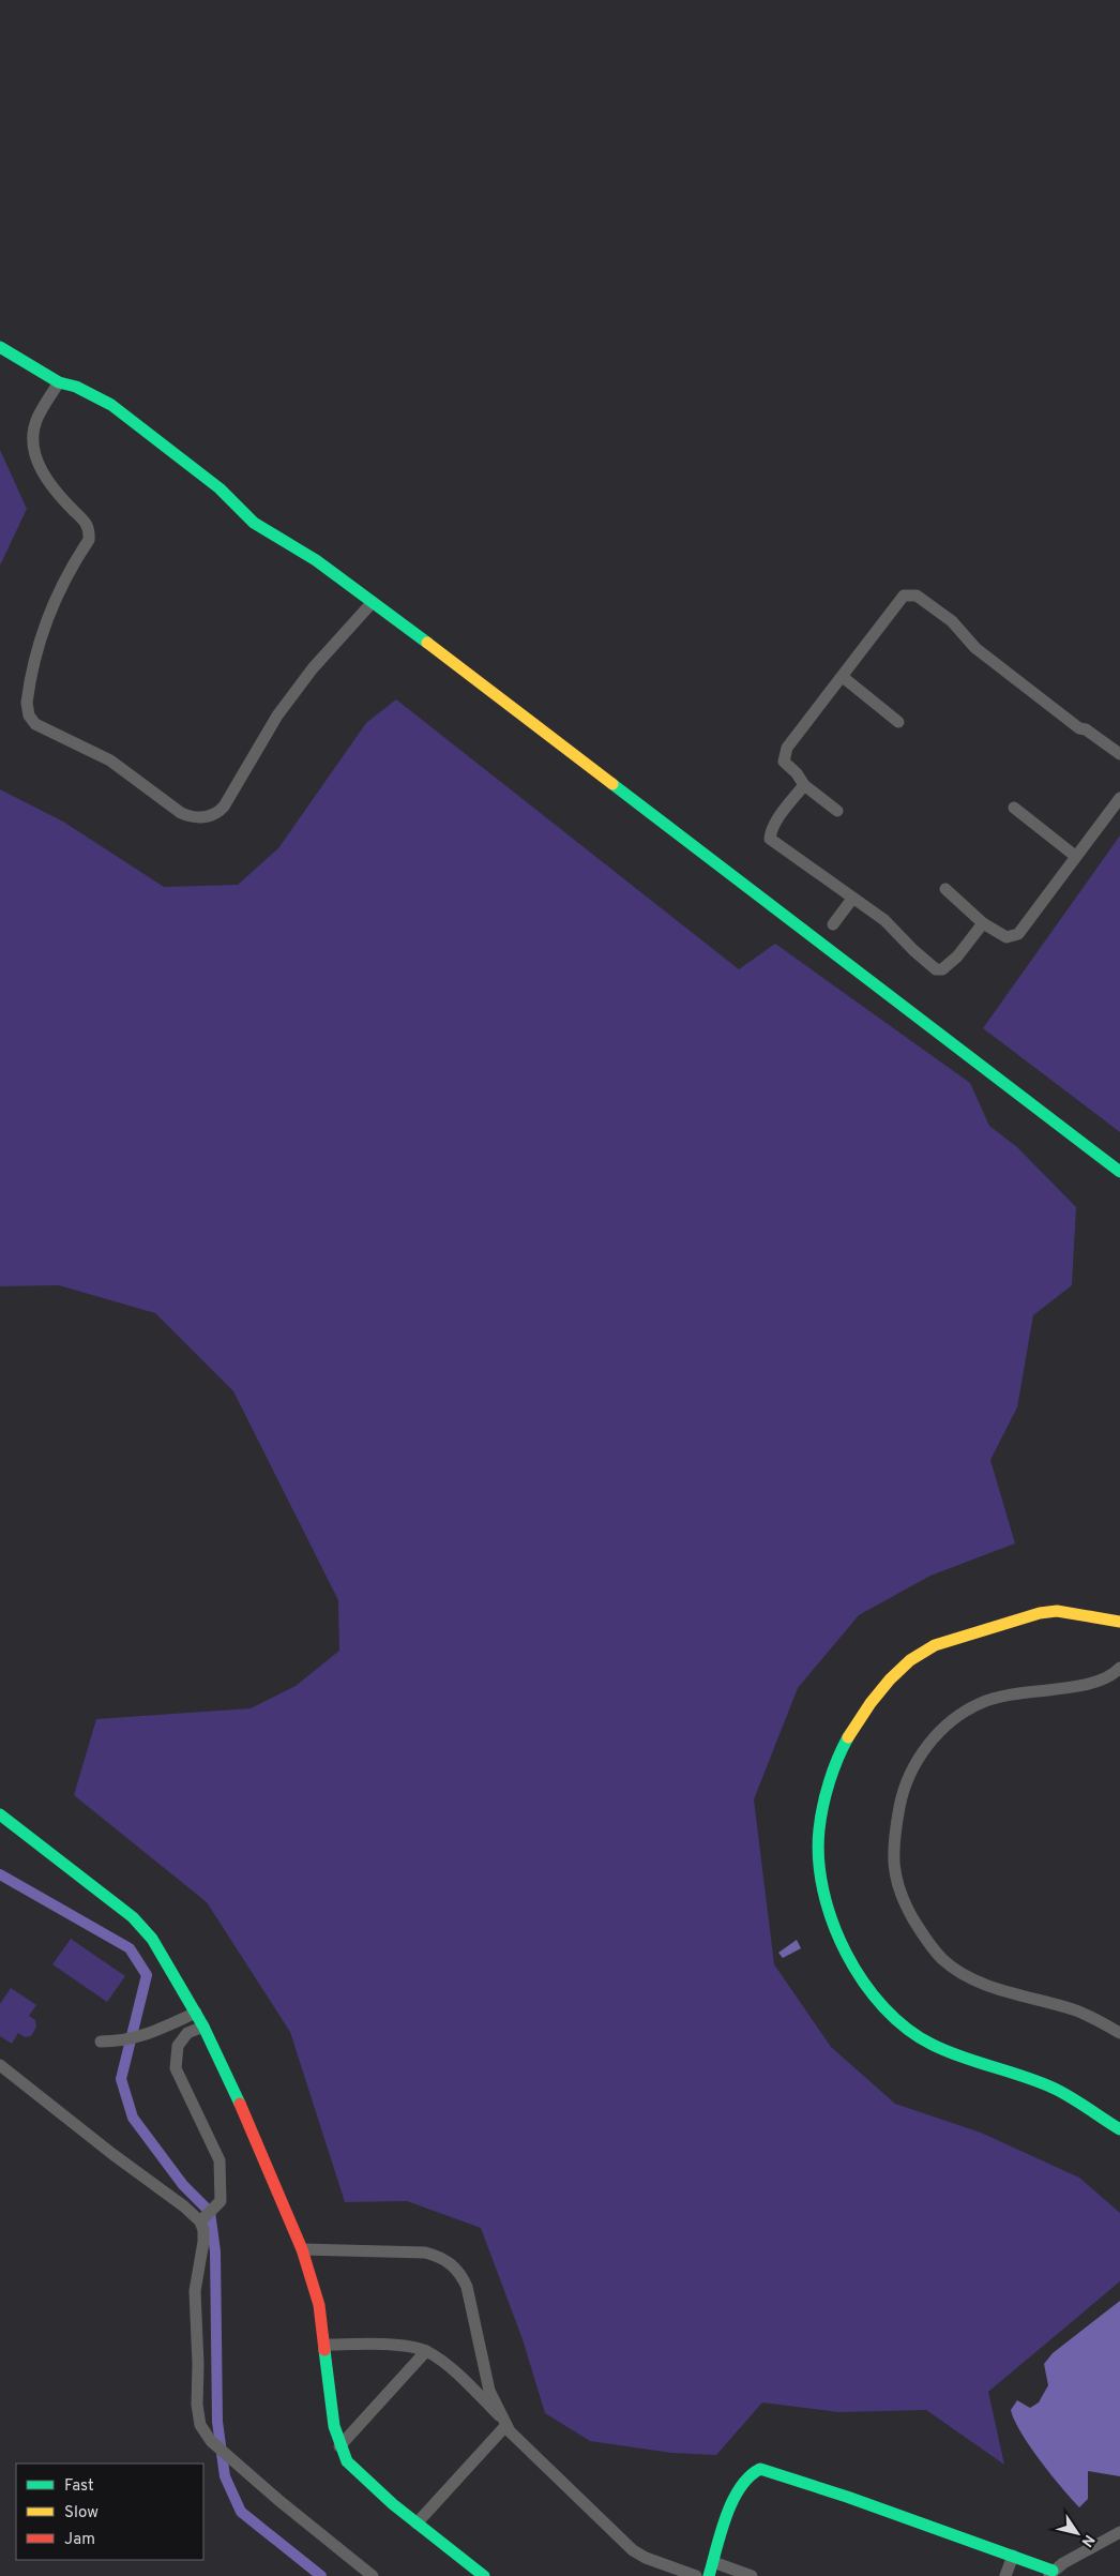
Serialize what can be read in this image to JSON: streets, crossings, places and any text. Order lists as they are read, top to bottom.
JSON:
{
  "legend": ["Fast", "Slow", "Jam"],
  "north": "bottom right"
}
